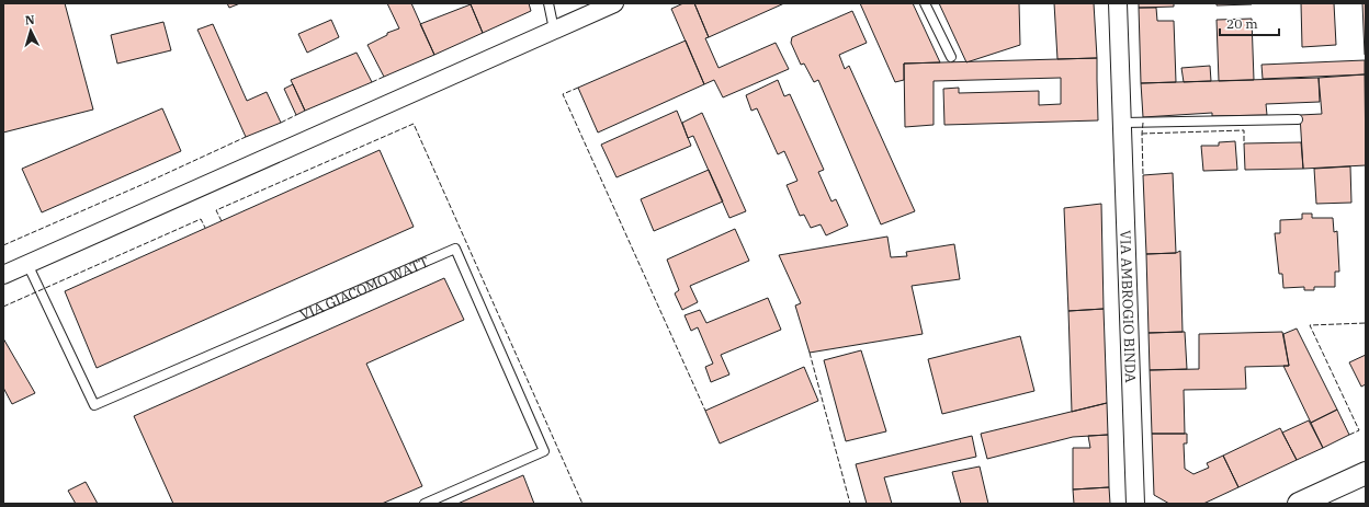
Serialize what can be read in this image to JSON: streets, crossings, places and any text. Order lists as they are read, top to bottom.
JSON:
{
  "streets": {
    "street": ["VIA AMBROGIO BINDA"],
    "lane": ["VIA GIACOMO WATT"]
  },
  "scale_bar": "20 m",
  "north": "top"
}
